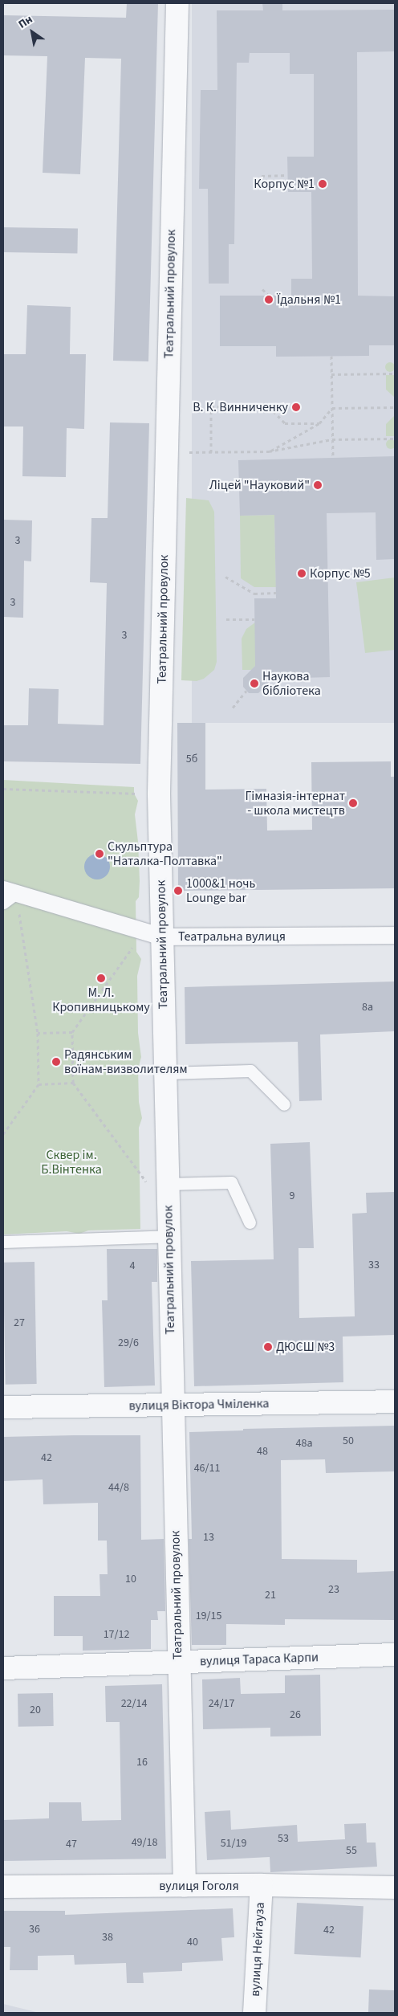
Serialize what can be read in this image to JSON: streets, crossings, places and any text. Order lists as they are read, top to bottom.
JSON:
{
  "streets": {
    "street": [
      "Театральний провулок",
      "Театральна вулиця",
      "вулиця Віктора Чміленка",
      "вулиця Тараса Карпи",
      "вулиця Гоголя",
      "вулиця Нейгауза"
    ]
  },
  "crossings": [
    ["Театральний провулок", "Театральна вулиця"],
    ["Театральний провулок", "вулиця Віктора Чміленка"],
    ["Театральний провулок", "вулиця Тараса Карпи"],
    ["Театральний провулок", "вулиця Гоголя"],
    ["вулиця Гоголя", "вулиця Нейгауза"]
  ],
  "parks": ["Сквер ім. Б.Вінтенка"],
  "places": [
    "Корпус №1",
    "Їдальня №1",
    "В. К. Винниченку",
    "Ліцей \"Науковий\"",
    "Корпус №5",
    "Наукова бібліотека",
    "Гімназія-інтернат - школа мистецтв",
    "Скульптура \"Наталка-Полтавка\"",
    "1000&1 ночь Lounge bar",
    "М. Л. Кропивницькому",
    "Радянським воїнам-визволителям",
    "ДЮСШ №3"
  ],
  "house_numbers": [
    "3",
    "3",
    "3",
    "5б",
    "8а",
    "9",
    "33",
    "4",
    "27",
    "29/6",
    "50",
    "48а",
    "48",
    "42",
    "46/11",
    "44/8",
    "13",
    "10",
    "23",
    "21",
    "19/15",
    "17/12",
    "22/14",
    "24/17",
    "20",
    "26",
    "16",
    "53",
    "49/18",
    "51/19",
    "47",
    "55",
    "36",
    "42",
    "38",
    "40"
  ],
  "north": "top left"
}
